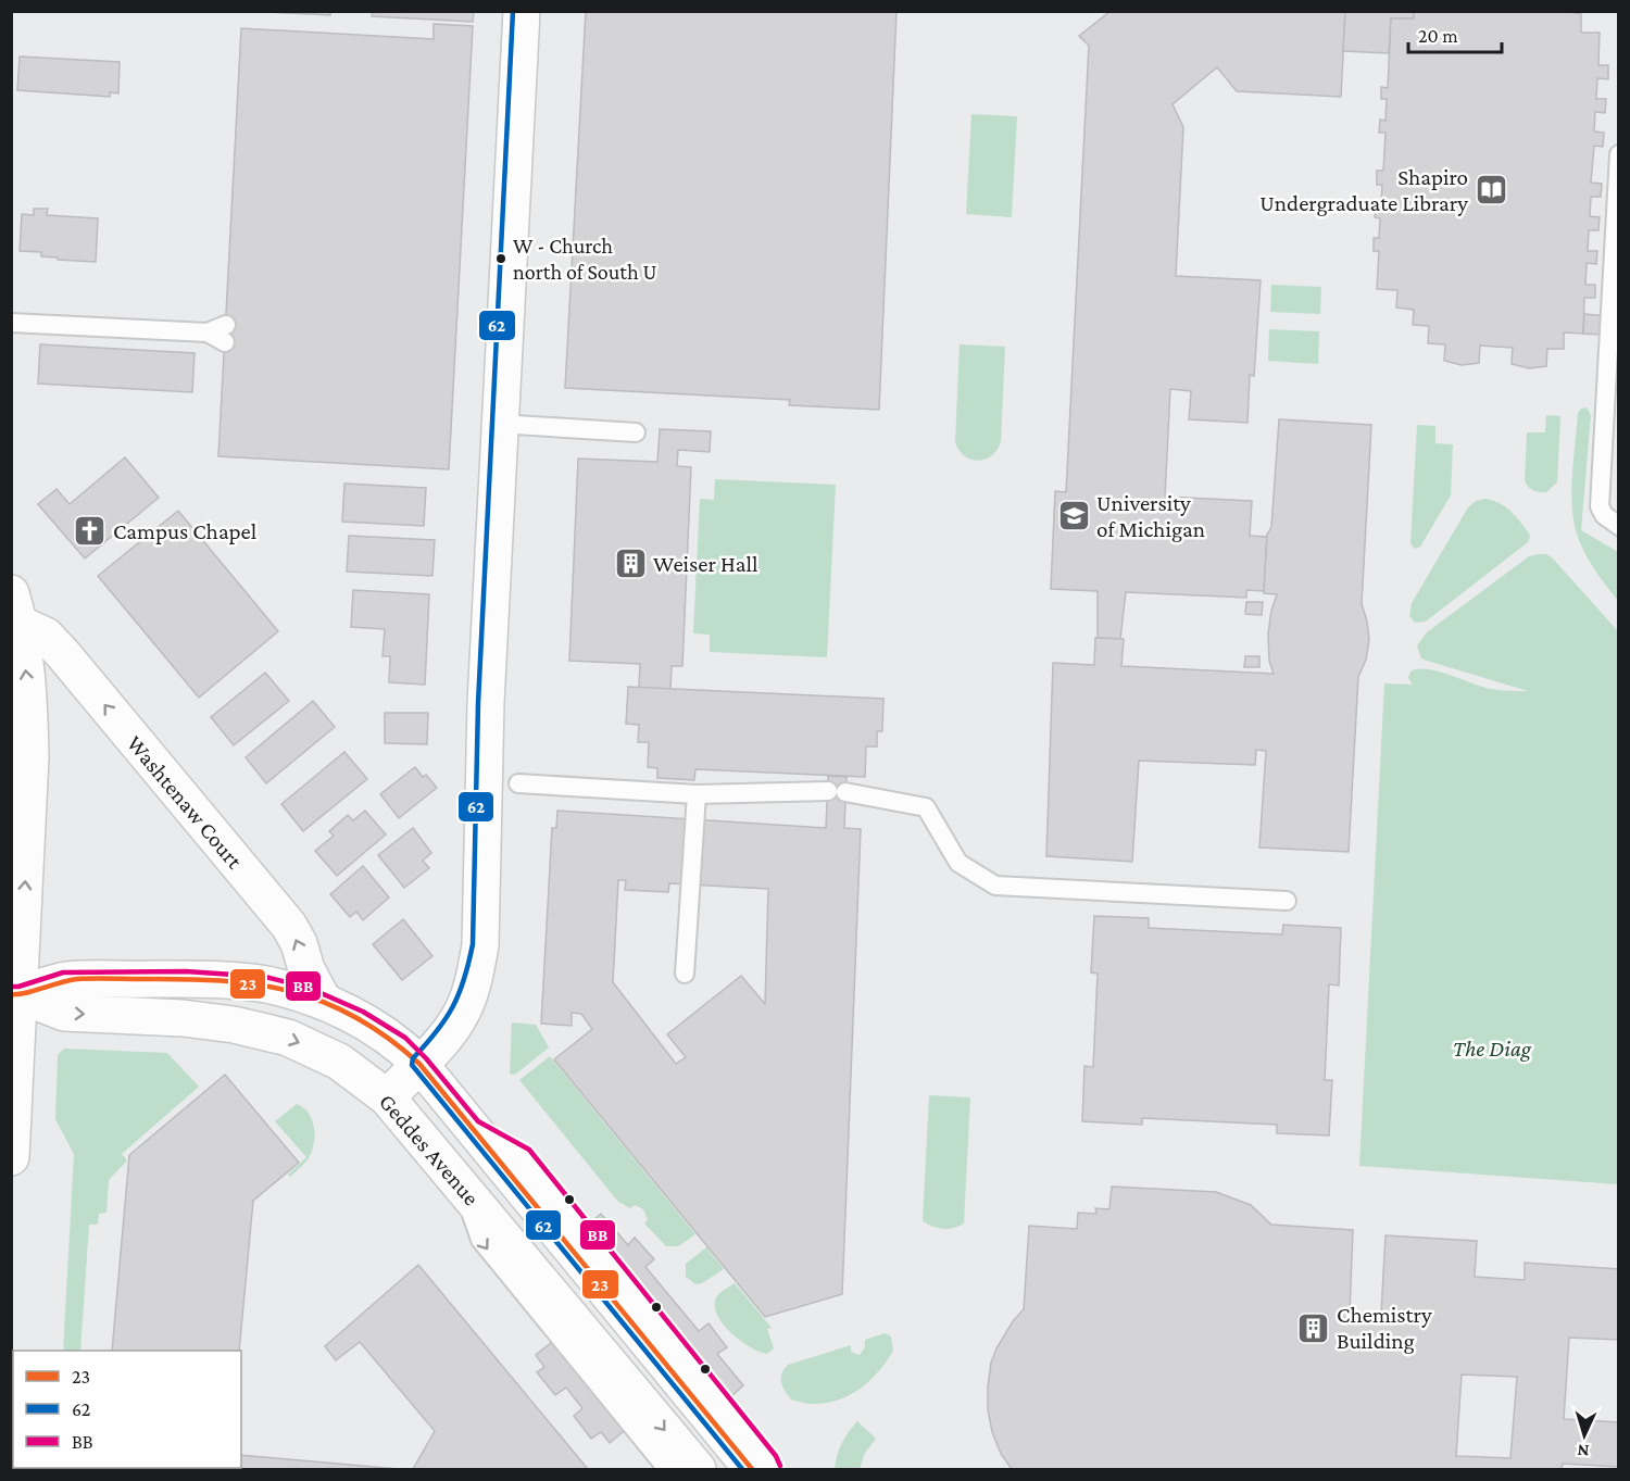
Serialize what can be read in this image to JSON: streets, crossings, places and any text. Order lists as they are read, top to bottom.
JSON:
{
  "streets": {
    "street": ["Washtenaw Court", "Geddes Avenue"]
  },
  "crossings": [
    ["Washtenaw Court", "Geddes Avenue"]
  ],
  "one_way": ["Washtenaw Court"],
  "parks": ["The Diag"],
  "places": {
    "library": ["Shapiro Undergraduate Library"],
    "other": ["W - Church north of South U"],
    "school or university": ["University of Michigan"],
    "church": ["Campus Chapel"],
    "building": ["Weiser Hall", "Chemistry Building"]
  },
  "lines": ["transit line 62", "transit line BB", "transit line 23"],
  "legend": ["23", "62", "BB"],
  "scale_bar": "20 m",
  "north": "bottom"
}
